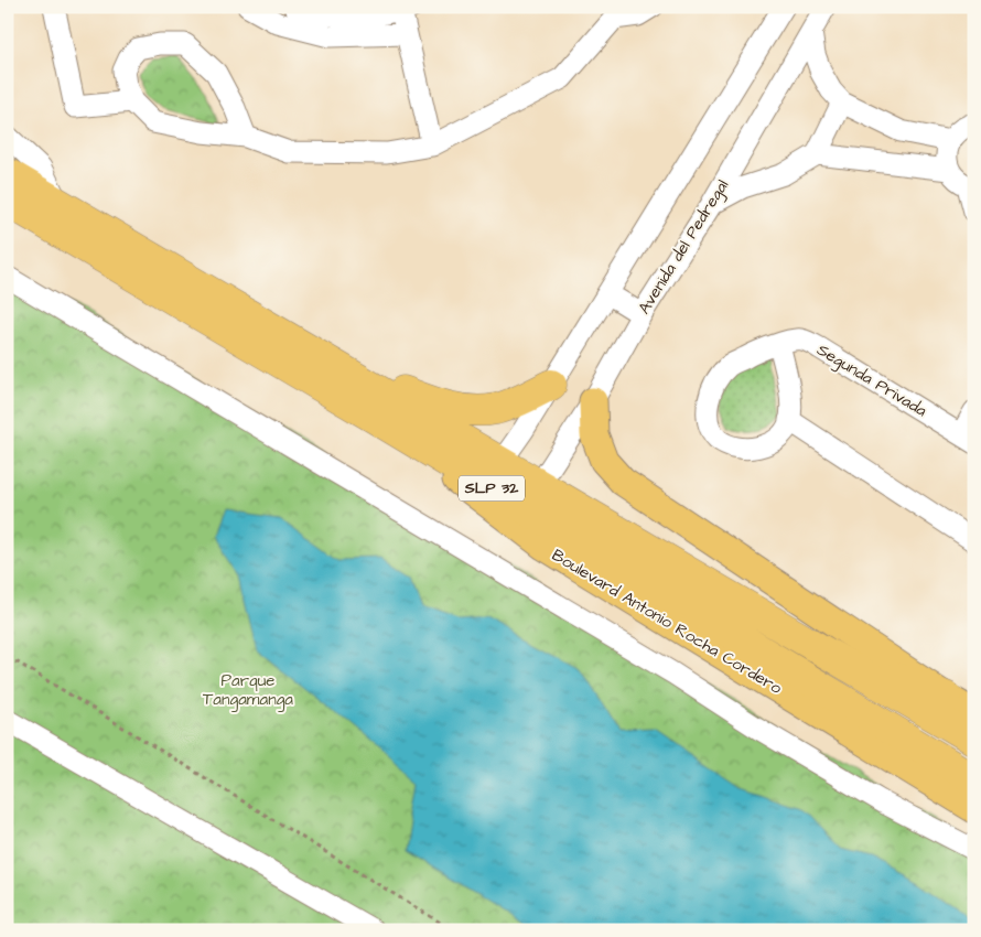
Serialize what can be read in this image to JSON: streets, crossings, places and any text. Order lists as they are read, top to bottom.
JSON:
{
  "streets": {
    "highway": ["SLP 32"],
    "main road": ["Boulevard Antonio Rocha Cordero"],
    "street": ["Avenida del Pedregal", "Segunda Privada"]
  },
  "crossings": [
    ["Avenida del Pedregal", "SLP 32"],
    ["SLP 32", "Boulevard Antonio Rocha Cordero"]
  ],
  "parks": ["Parque Tangamanga"]
}
